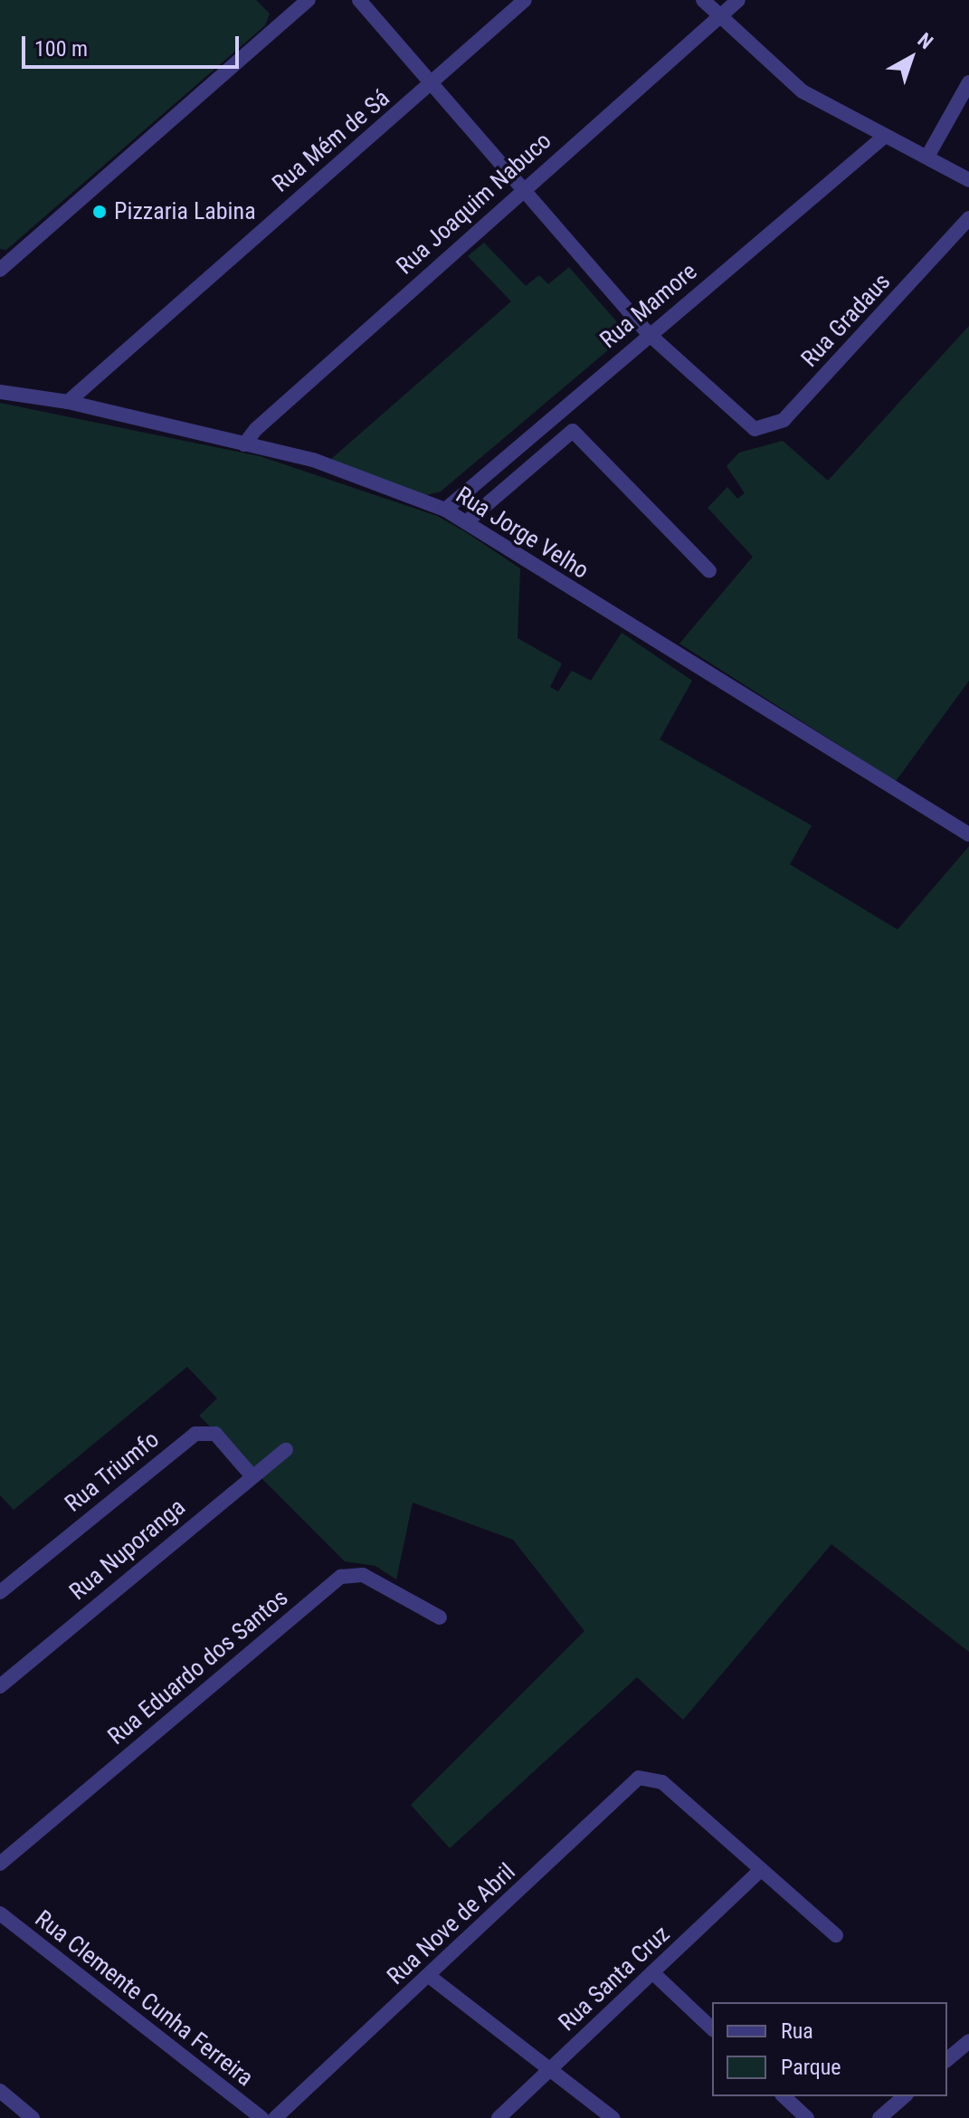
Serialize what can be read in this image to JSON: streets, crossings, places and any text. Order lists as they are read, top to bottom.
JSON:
{
  "streets": {
    "street": [
      "Rua Mém de Sá",
      "Rua Joaquim Nabuco",
      "Rua Mamore",
      "Rua Gradaus",
      "Rua Jorge Velho",
      "Rua Triumfo",
      "Rua Nuporanga",
      "Rua Eduardo dos Santos",
      "Rua Nove de Abril",
      "Rua Santa Cruz",
      "Rua Clemente Cunha Ferreira"
    ]
  },
  "crossings": [
    ["Rua Mém de Sá", "Rua Jorge Velho"],
    ["Rua Joaquim Nabuco", "Rua Jorge Velho"],
    ["Rua Mamore", "Rua Gradaus"],
    ["Rua Mamore", "Rua Jorge Velho"],
    ["Rua Triumfo", "Rua Nuporanga"],
    ["Rua Nove de Abril", "Rua Santa Cruz"]
  ],
  "places": ["Pizzaria Labina"],
  "legend": ["Rua", "Parque"],
  "scale_bar": "100 m",
  "north": "top right"
}
